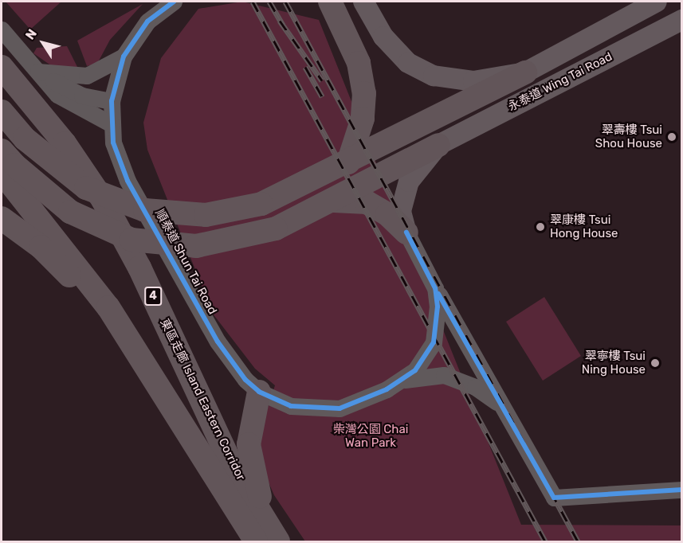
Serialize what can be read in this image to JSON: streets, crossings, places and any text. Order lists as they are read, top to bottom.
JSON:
{
  "streets": {
    "highway": ["4", "東區走廊 Island Eastern Corridor"],
    "main road": ["永泰道 Wing Tai Road"],
    "street": ["順泰道 Shun Tai Road"]
  },
  "parks": ["柴灣公園 Chai Wan Park"],
  "places": ["翠壽樓 Tsui Shou House", "翠康樓 Tsui Hong House", "翠寧樓 Tsui Ning House"],
  "north": "top left"
}
